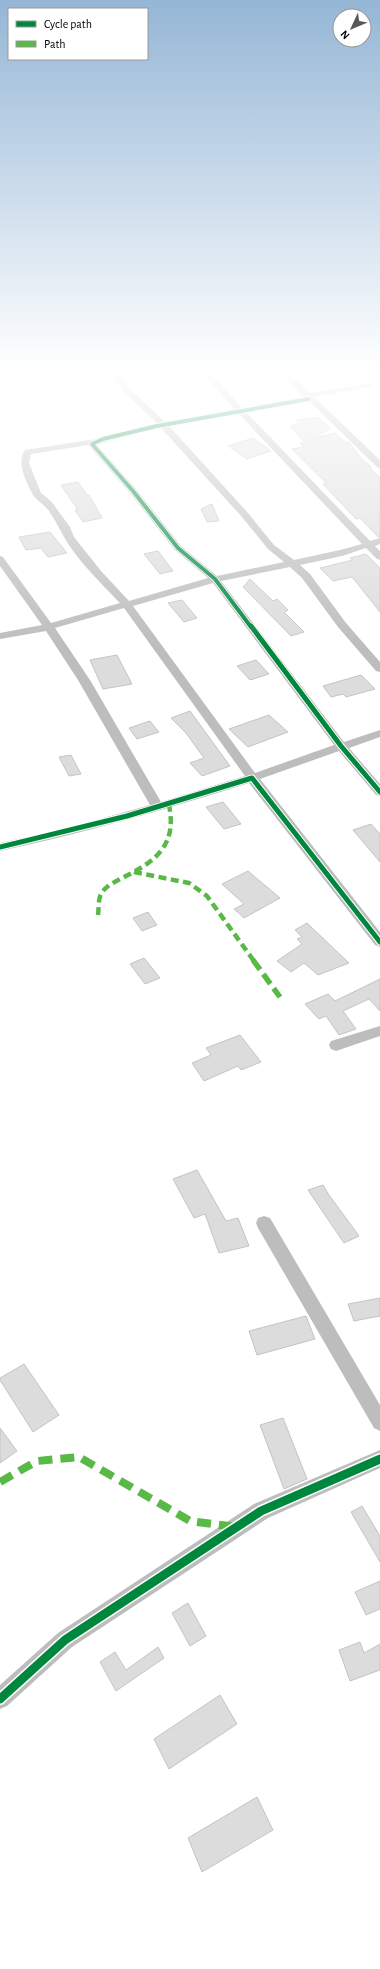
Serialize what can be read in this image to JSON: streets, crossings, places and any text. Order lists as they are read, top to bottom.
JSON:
{
  "legend": ["Cycle path", "Path"],
  "north": "bottom left"
}
